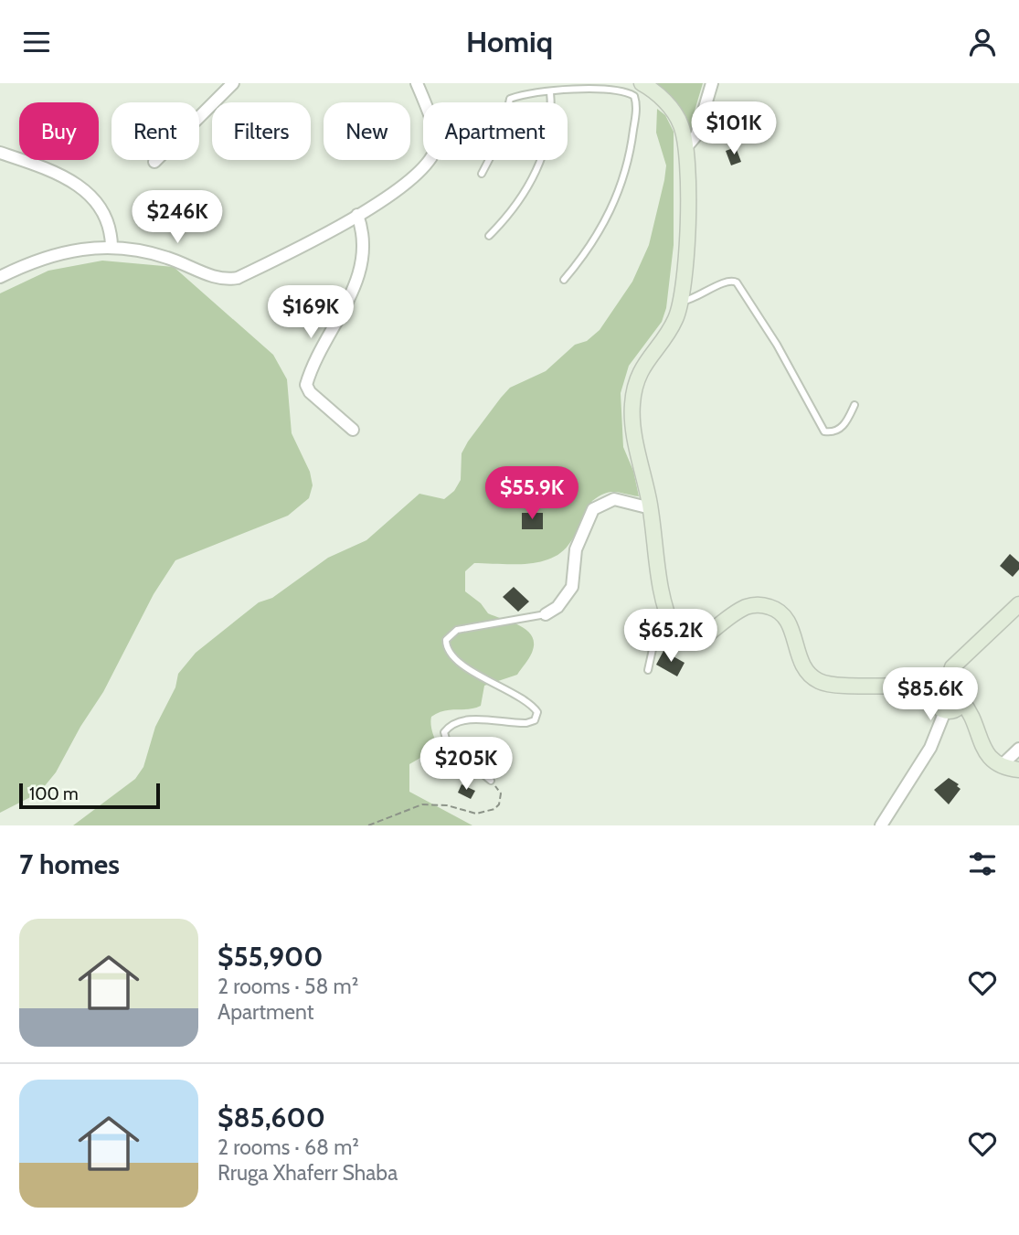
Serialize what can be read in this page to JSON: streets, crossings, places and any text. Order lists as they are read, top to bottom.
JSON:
{
  "scale_bar": "100 m",
  "page": {
    "header": "Homiq",
    "price": [
      "$101K",
      "$246K",
      "$169K",
      "$55.9K",
      "$65.2K",
      "$85.6K",
      "$205K"
    ],
    "chip": [
      "Buy",
      "Rent",
      "Filters",
      "New",
      "Apartment"
    ],
    "scale": "100 m",
    "heading": "7 homes",
    "list": [
      {
        "name": "$55,900",
        "note": "2 rooms · 58 m² · Apartment"
      },
      {
        "name": "$85,600",
        "note": "2 rooms · 68 m² · Rruga Xhaferr Shaba"
      }
    ]
  }
}
